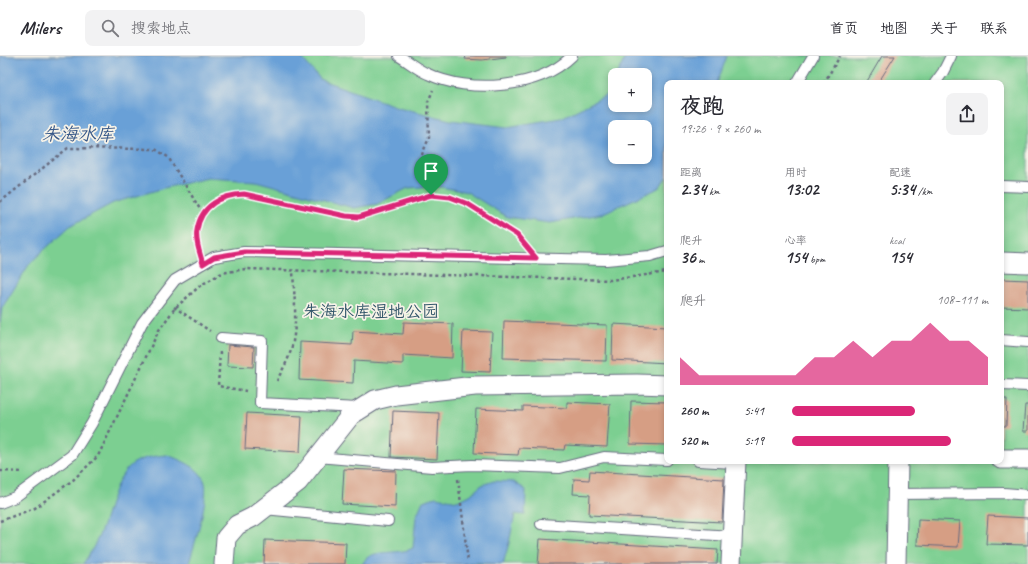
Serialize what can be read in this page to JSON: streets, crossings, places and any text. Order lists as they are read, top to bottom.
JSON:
{
  "water": ["朱海水库"],
  "parks": ["朱海水库湿地公园"],
  "page": {
    "header": "Milers",
    "search": "搜索地点",
    "nav": [
      "首页",
      "地图",
      "关于",
      "联系"
    ],
    "map_buttons": ["+", "−"],
    "heading": ["夜跑", "19:26 · 9 × 260 m"],
    "stats": [
      ["距离", "2.34 km"],
      ["用时", "13:02"],
      ["配速", "5:34 /km"],
      ["爬升", "36 m"],
      ["心率", "154 bpm"],
      ["kcal", "154"]
    ],
    "chart": ["爬升", "108–111 m"],
    "list": [
      {
        "name": "260 m",
        "note": "5:41"
      },
      {
        "name": "520 m",
        "note": "5:19"
      }
    ]
  }
}
